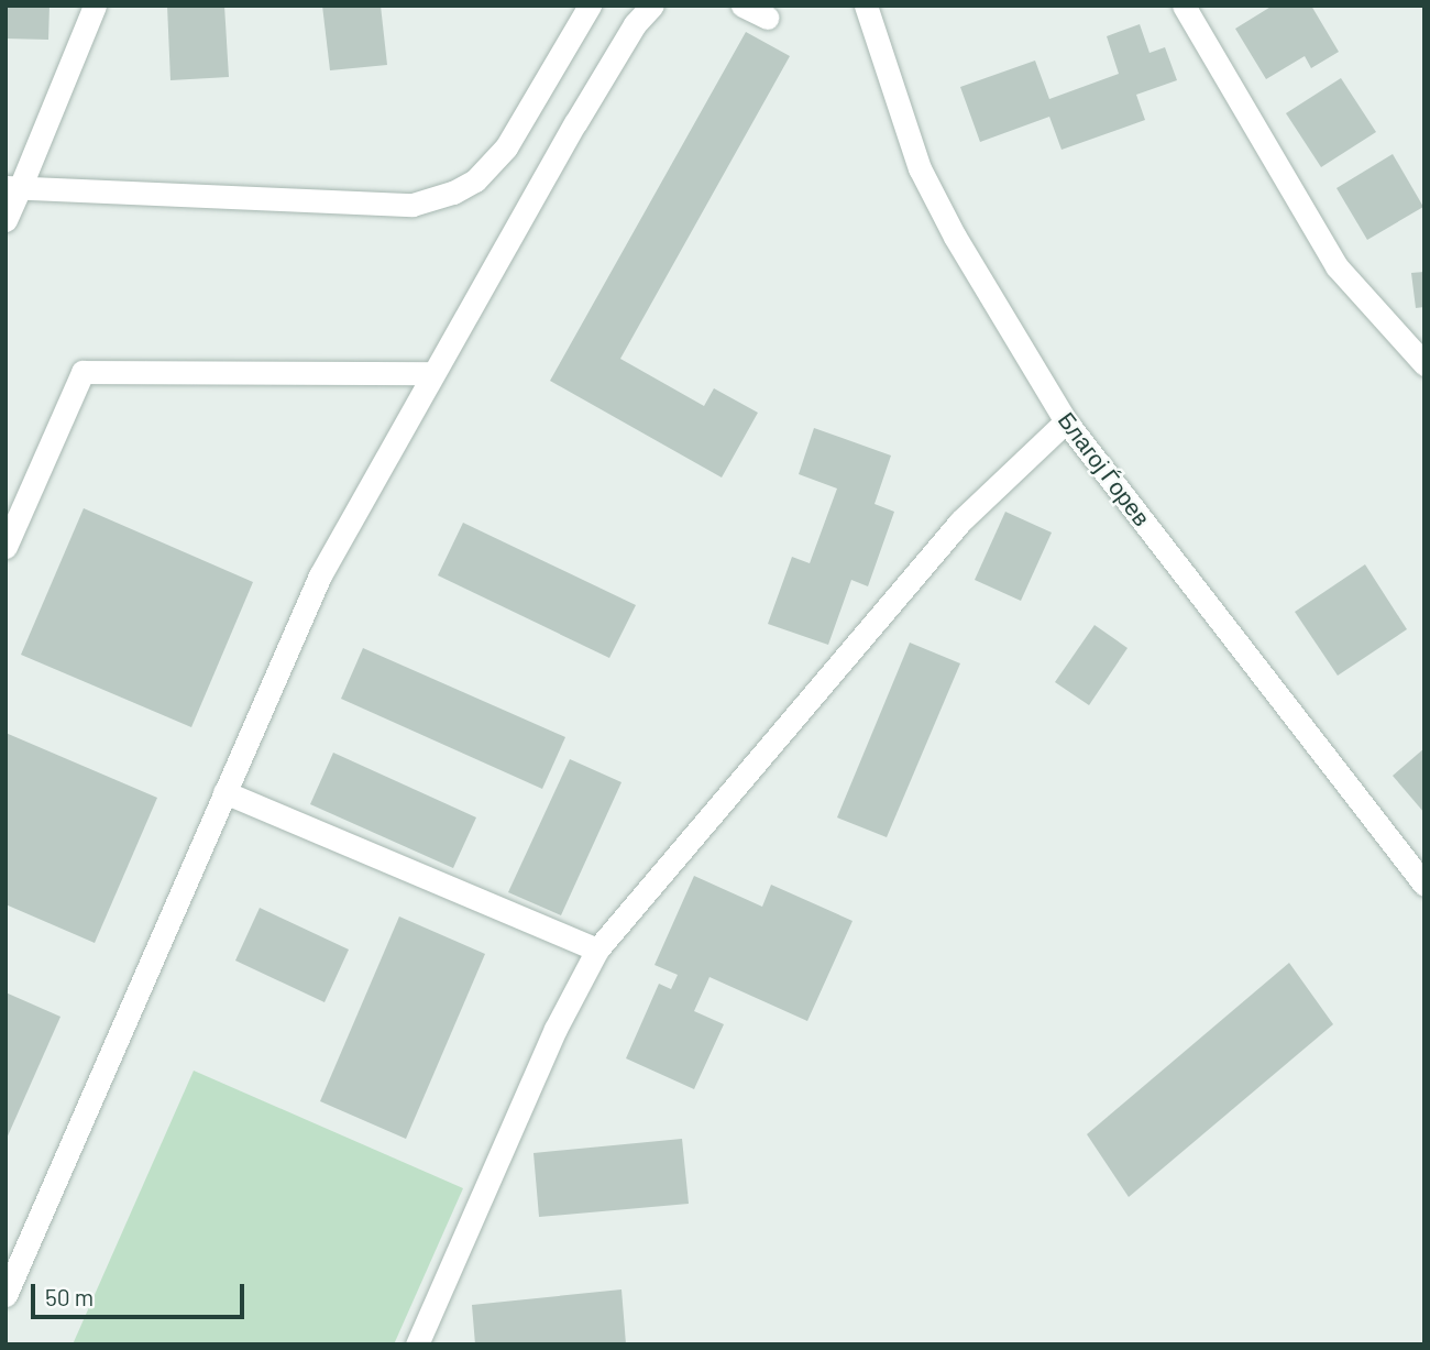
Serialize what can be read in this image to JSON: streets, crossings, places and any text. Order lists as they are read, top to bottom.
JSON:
{
  "streets": {
    "street": ["Благој Ѓорев"]
  },
  "scale_bar": "50 m"
}
